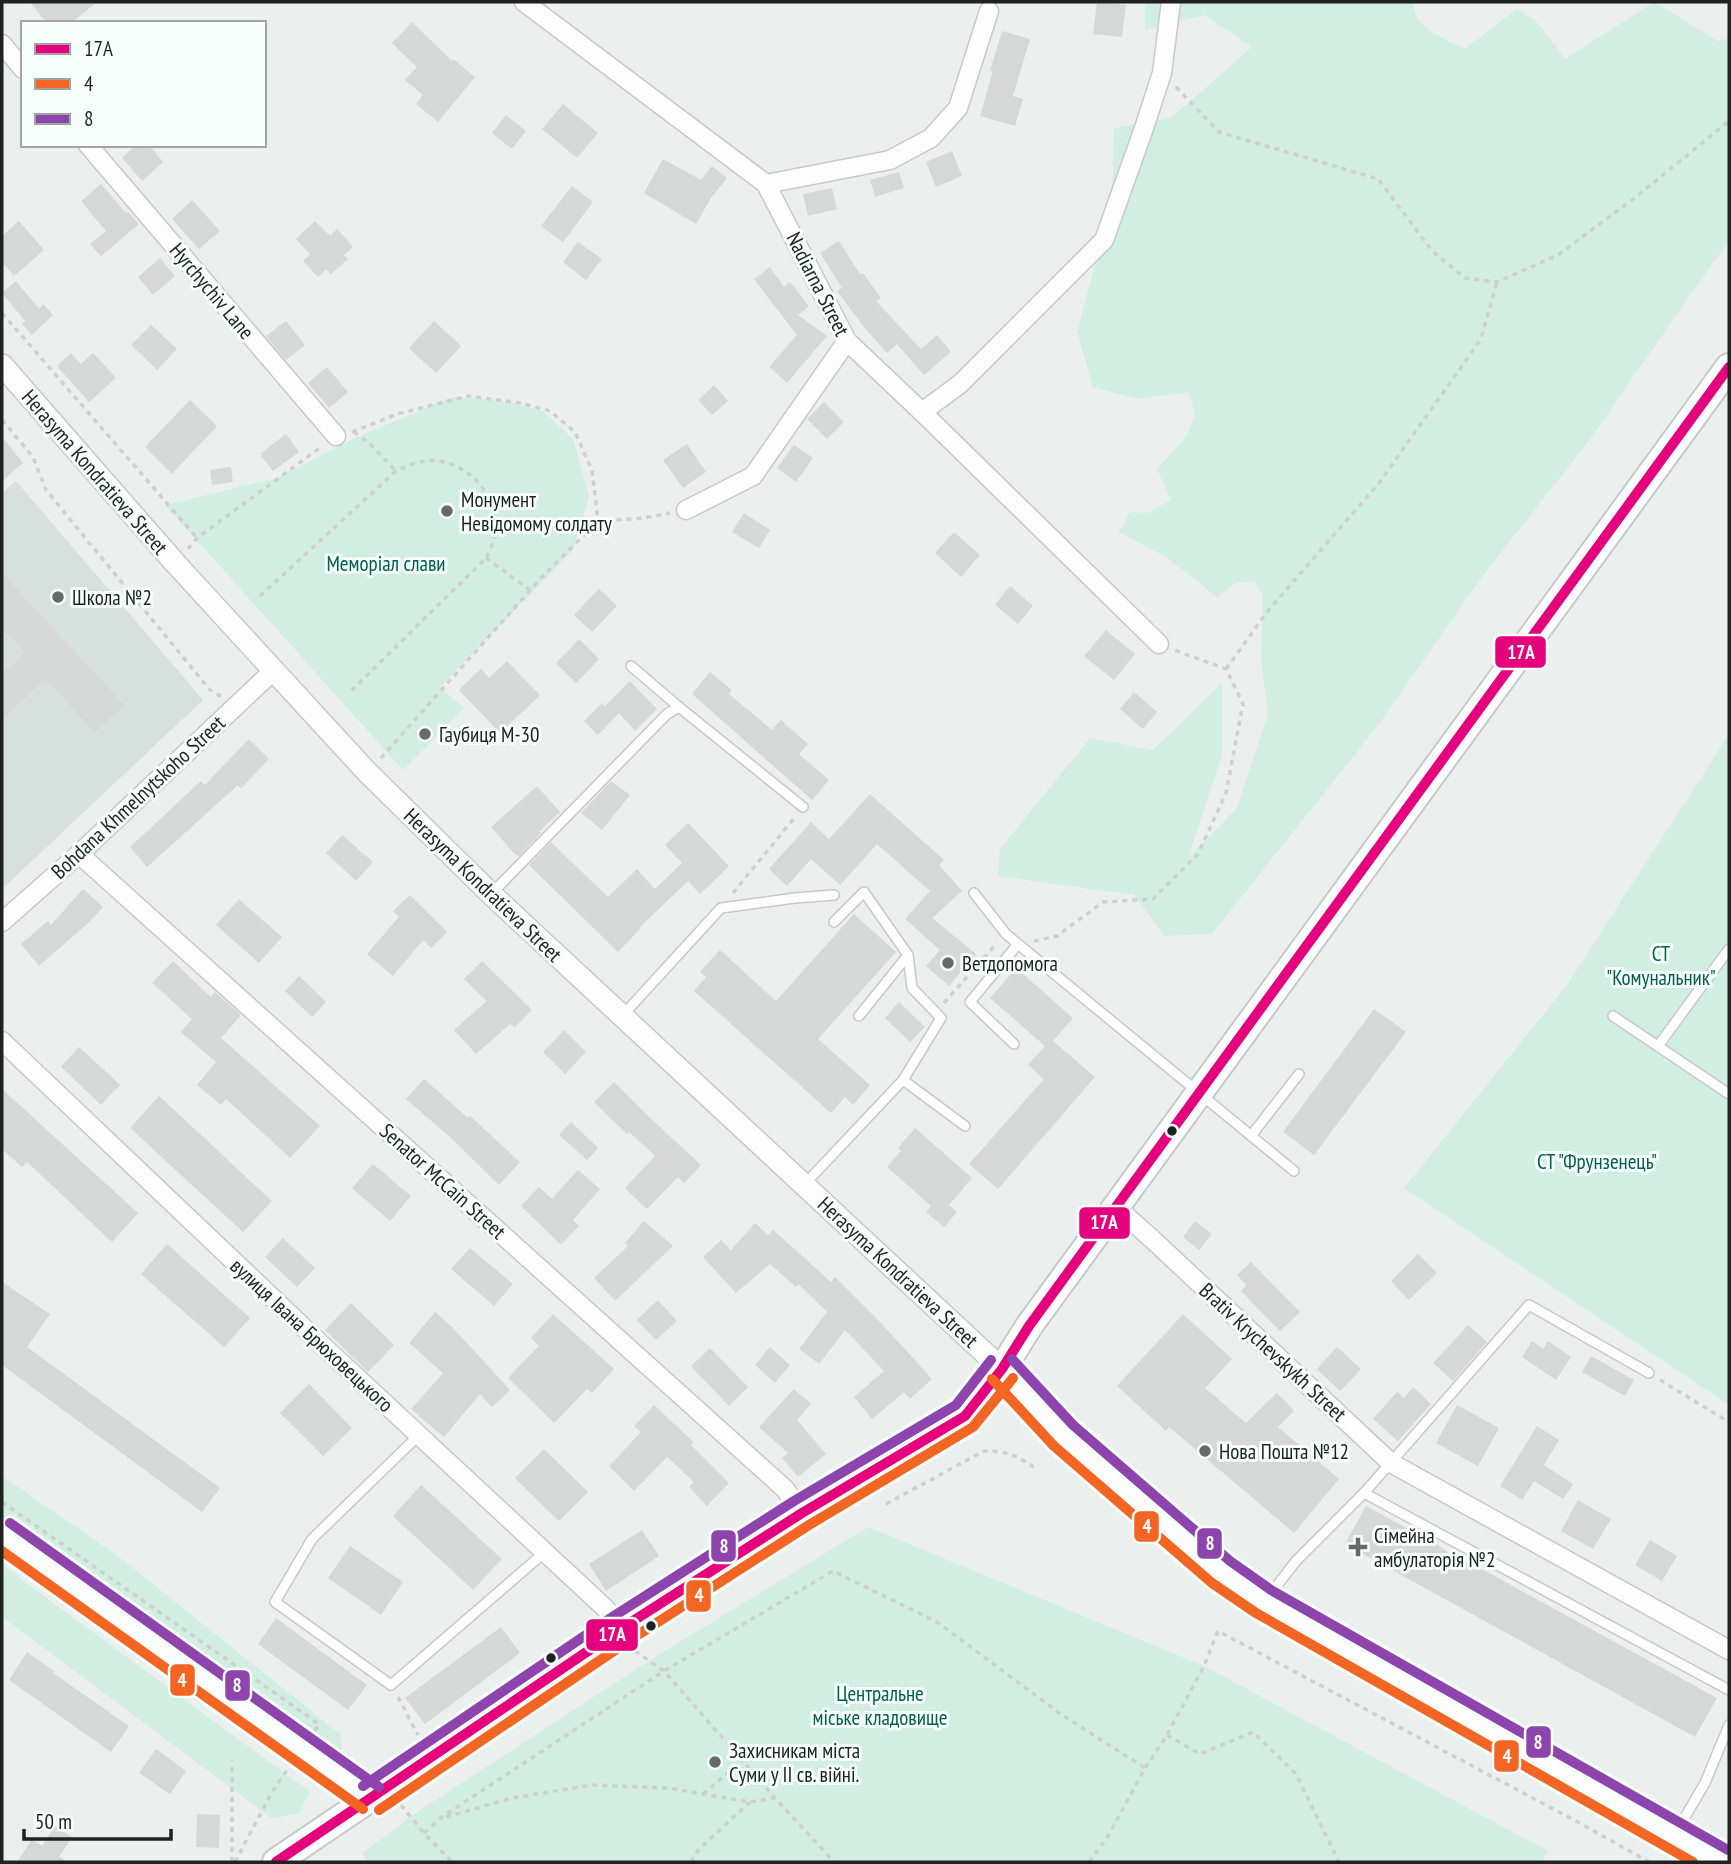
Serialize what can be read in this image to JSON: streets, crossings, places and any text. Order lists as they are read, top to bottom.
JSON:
{
  "streets": {
    "street": [
      "Nadiarna Street",
      "Hyrchychiv Lane",
      "Herasyma Kondratieva Street",
      "Bohdana Khmelnytskoho Street",
      "Senator McCain Street",
      "вулиця Івана Брюховецького",
      "Brativ Krychevskykh Street"
    ]
  },
  "crossings": [
    ["Herasyma Kondratieva Street", "Bohdana Khmelnytskoho Street"],
    ["Bohdana Khmelnytskoho Street", "Senator McCain Street"]
  ],
  "parks": [
    "Меморіал слави",
    "СТ \"Комунальник\"",
    "СТ \"Фрунзенець\"",
    "Центральне міське кладовище"
  ],
  "places": {
    "other": [
      "Монумент Невідомому солдату",
      "Школа №2",
      "Гаубиця М-30",
      "Ветдопомога",
      "Нова Пошта №12",
      "Захисникам міста Суми у ІІ св. війні."
    ],
    "health": ["Сімейна амбулаторія №2"]
  },
  "lines": ["transit line 17А", "transit line 8", "transit line 4"],
  "legend": ["17А", "4", "8"],
  "scale_bar": "50 m"
}
